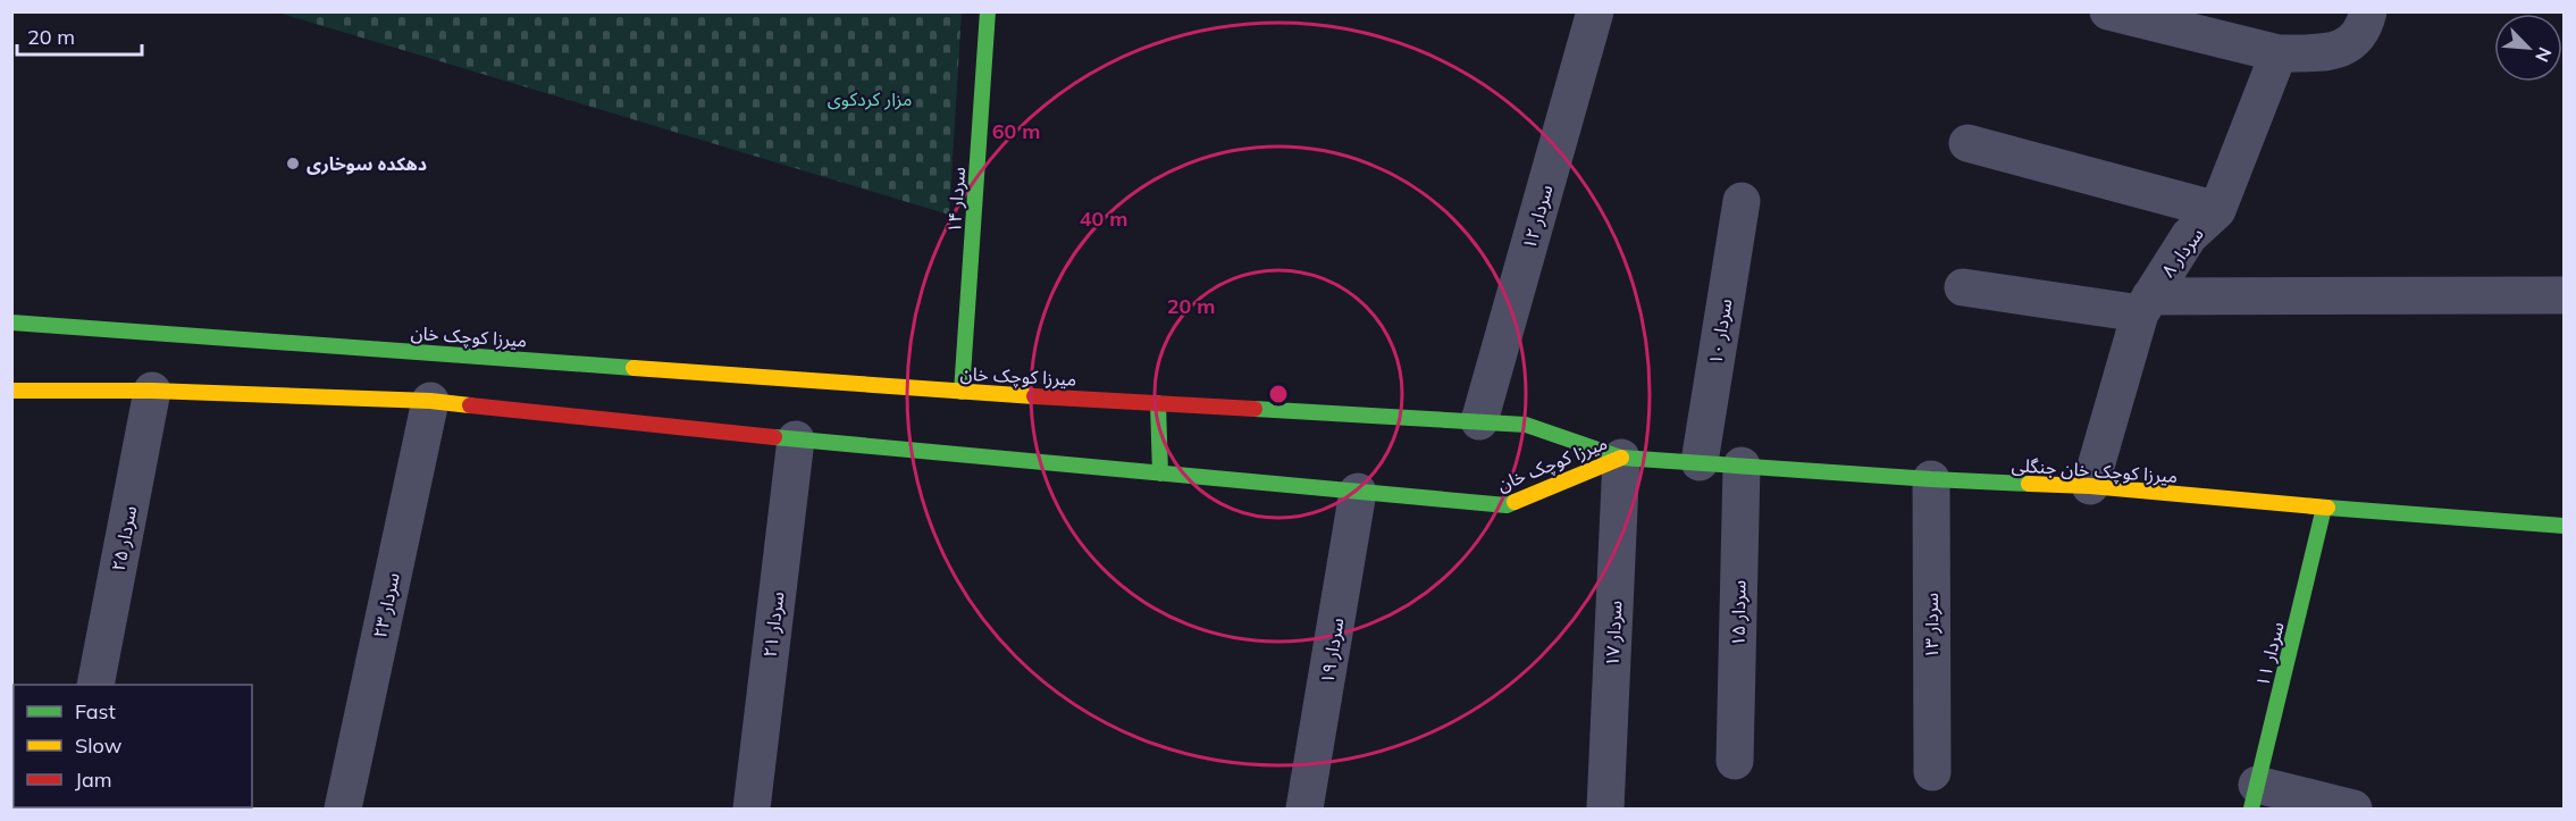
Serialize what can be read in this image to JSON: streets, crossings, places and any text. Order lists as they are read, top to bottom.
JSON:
{
  "streets": {
    "main road": [
      "سردار ۱۴",
      "میرزا کوچک خان",
      "میرزا کوچک خان جنگلی",
      "سردار ۱۱"
    ],
    "street": [
      "سردار ۱۲",
      "سردار ۸",
      "سردار ۱۰",
      "سردار ۲۵",
      "سردار ۲۳",
      "سردار ۱۵",
      "سردار ۲۱",
      "سردار ۱۳",
      "سردار ۱۷",
      "سردار ۱۹"
    ]
  },
  "crossings": [
    ["سردار ۱۴", "میرزا کوچک خان"],
    ["سردار ۱۲", "میرزا کوچک خان"],
    ["سردار ۸", "میرزا کوچک خان جنگلی"],
    ["سردار ۱۰", "میرزا کوچک خان جنگلی"],
    ["میرزا کوچک خان", "میرزا کوچک خان جنگلی"],
    ["میرزا کوچک خان", "سردار ۲۵"],
    ["میرزا کوچک خان", "سردار ۲۳"],
    ["میرزا کوچک خان", "سردار ۲۱"],
    ["میرزا کوچک خان", "سردار ۱۷"],
    ["میرزا کوچک خان", "سردار ۱۹"],
    ["میرزا کوچک خان جنگلی", "سردار ۱۵"],
    ["میرزا کوچک خان جنگلی", "سردار ۱۳"],
    ["میرزا کوچک خان جنگلی", "سردار ۱۷"],
    ["میرزا کوچک خان جنگلی", "سردار ۱۱"]
  ],
  "parks": ["مزار کردکوی"],
  "places": ["دهکده سوخاری"],
  "legend": ["Fast", "Slow", "Jam"],
  "scale_bar": "20 m",
  "north": "bottom right",
  "rings": ["60 m", "40 m", "20 m"]
}
